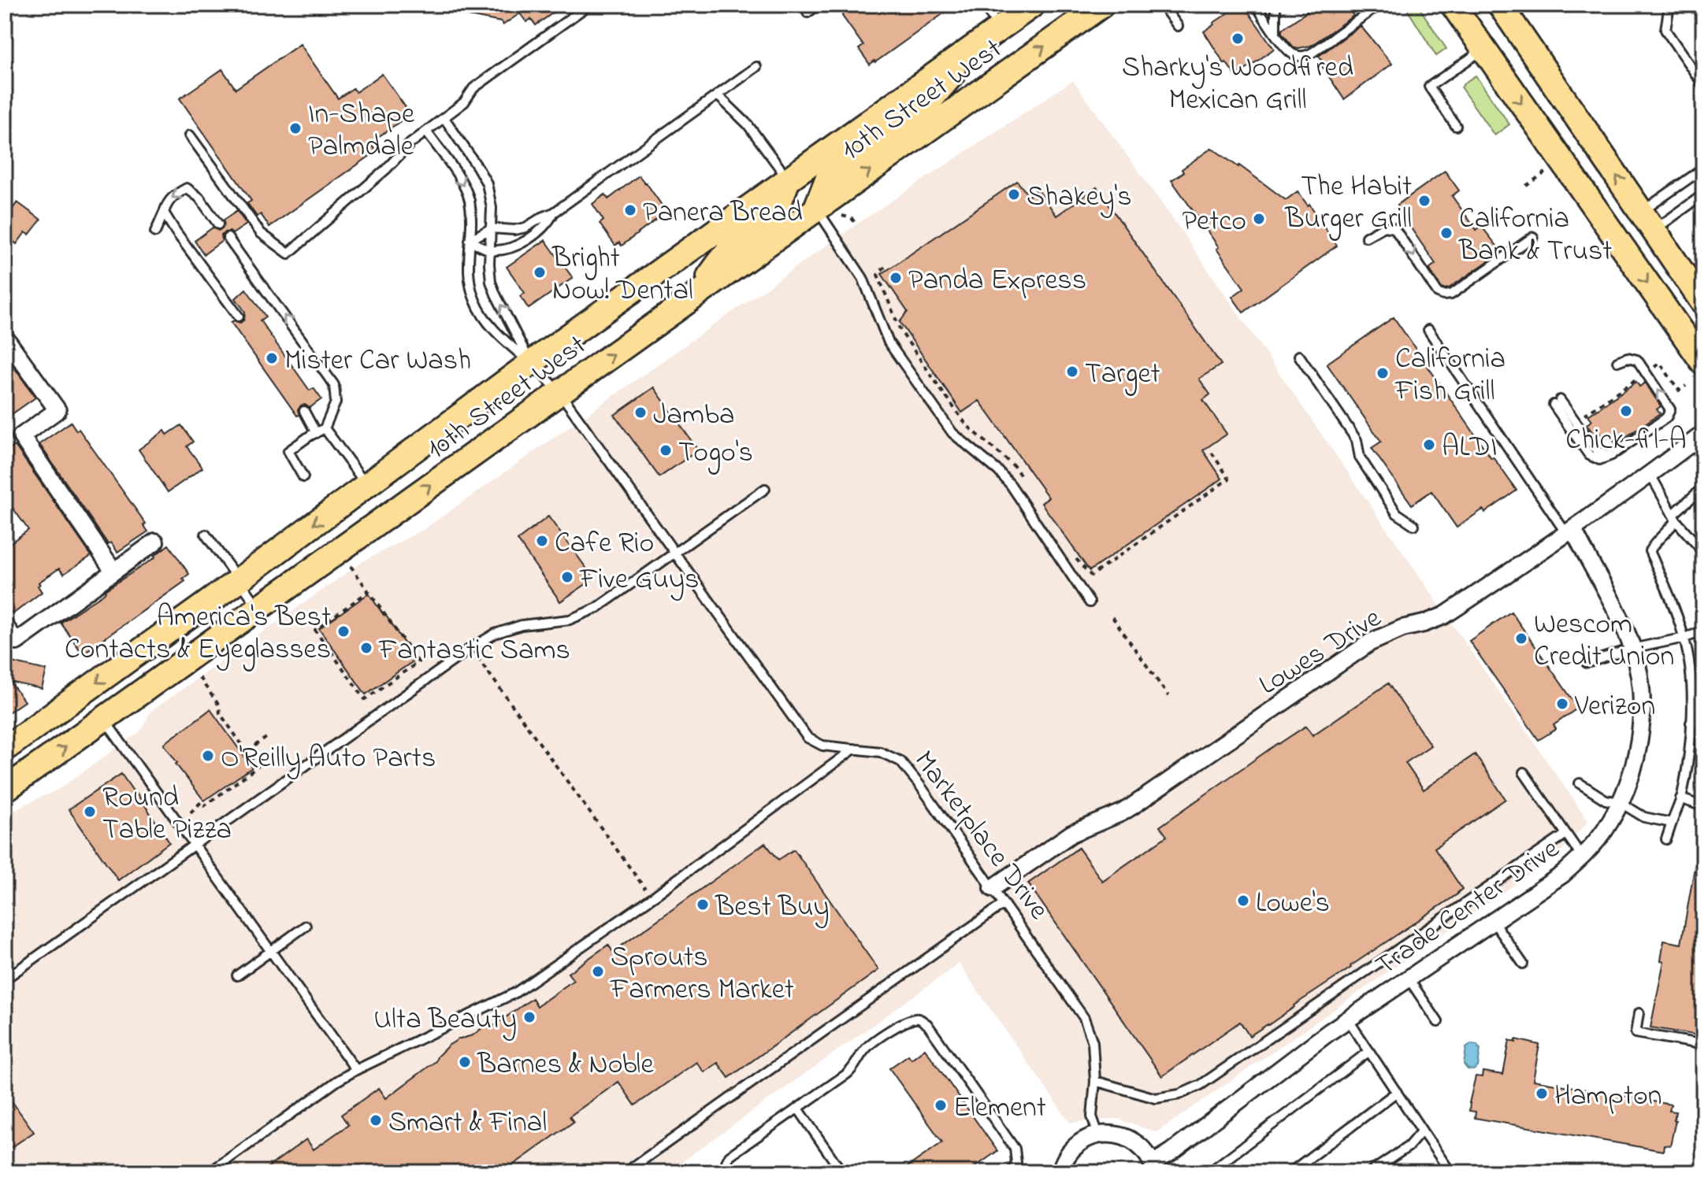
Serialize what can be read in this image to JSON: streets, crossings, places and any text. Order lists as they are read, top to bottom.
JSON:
{
  "streets": {
    "main road": ["10th Street West"],
    "street": ["Lowes Drive", "Trade Center Drive"],
    "lane": ["Marketplace Drive"]
  },
  "crossings": [
    ["10th Street West", "Marketplace Drive"],
    ["Lowes Drive", "Marketplace Drive"],
    ["Lowes Drive", "Trade Center Drive"]
  ],
  "places": [
    "Sharky's Woodfired Mexican Grill",
    "In-Shape Palmdale",
    "Shakey's",
    "The Habit Burger Grill",
    "Panera Bread",
    "Petco",
    "California Bank & Trust",
    "Bright Now! Dental",
    "Panda Express",
    "Mister Car Wash",
    "Target",
    "California Fish Grill",
    "Chick-fil-A",
    "Jamba",
    "ALDI",
    "Togo's",
    "Cafe Rio",
    "Five Guys",
    "America's Best Contacts & Eyeglasses",
    "Wescom Credit Union",
    "Fantastic Sams",
    "Verizon",
    "O'Reilly Auto Parts",
    "Round Table Pizza",
    "Lowe's",
    "Best Buy",
    "Sprouts Farmers Market",
    "Ulta Beauty",
    "Barnes & Noble",
    "Hampton",
    "Element",
    "Smart & Final"
  ]
}
